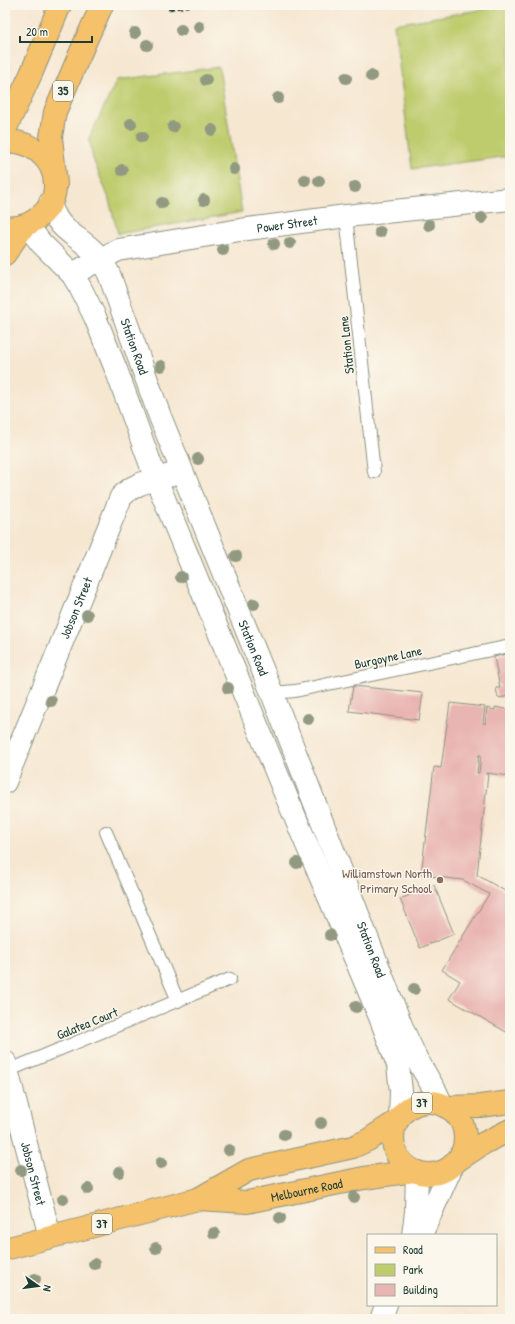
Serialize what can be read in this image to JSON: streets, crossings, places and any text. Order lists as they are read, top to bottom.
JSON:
{
  "streets": {
    "main road": ["35", "37", "Melbourne Road"],
    "street": ["Power Street", "Station Road", "Jobson Street"],
    "lane": ["Station Lane", "Burgoyne Lane", "Galatea Court"]
  },
  "crossings": [
    ["35", "Station Road"],
    ["Power Street", "Station Lane"],
    ["Power Street", "Station Road"],
    ["Station Road", "Jobson Street"],
    ["Station Road", "Burgoyne Lane"],
    ["Station Road", "37"],
    ["Station Road", "Melbourne Road"],
    ["Jobson Street", "Galatea Court"],
    ["Jobson Street", "Melbourne Road"],
    ["37", "Melbourne Road"]
  ],
  "places": ["Williamstown North Primary School"],
  "legend": ["Road", "Park", "Building"],
  "scale_bar": "20 m",
  "north": "right"
}
